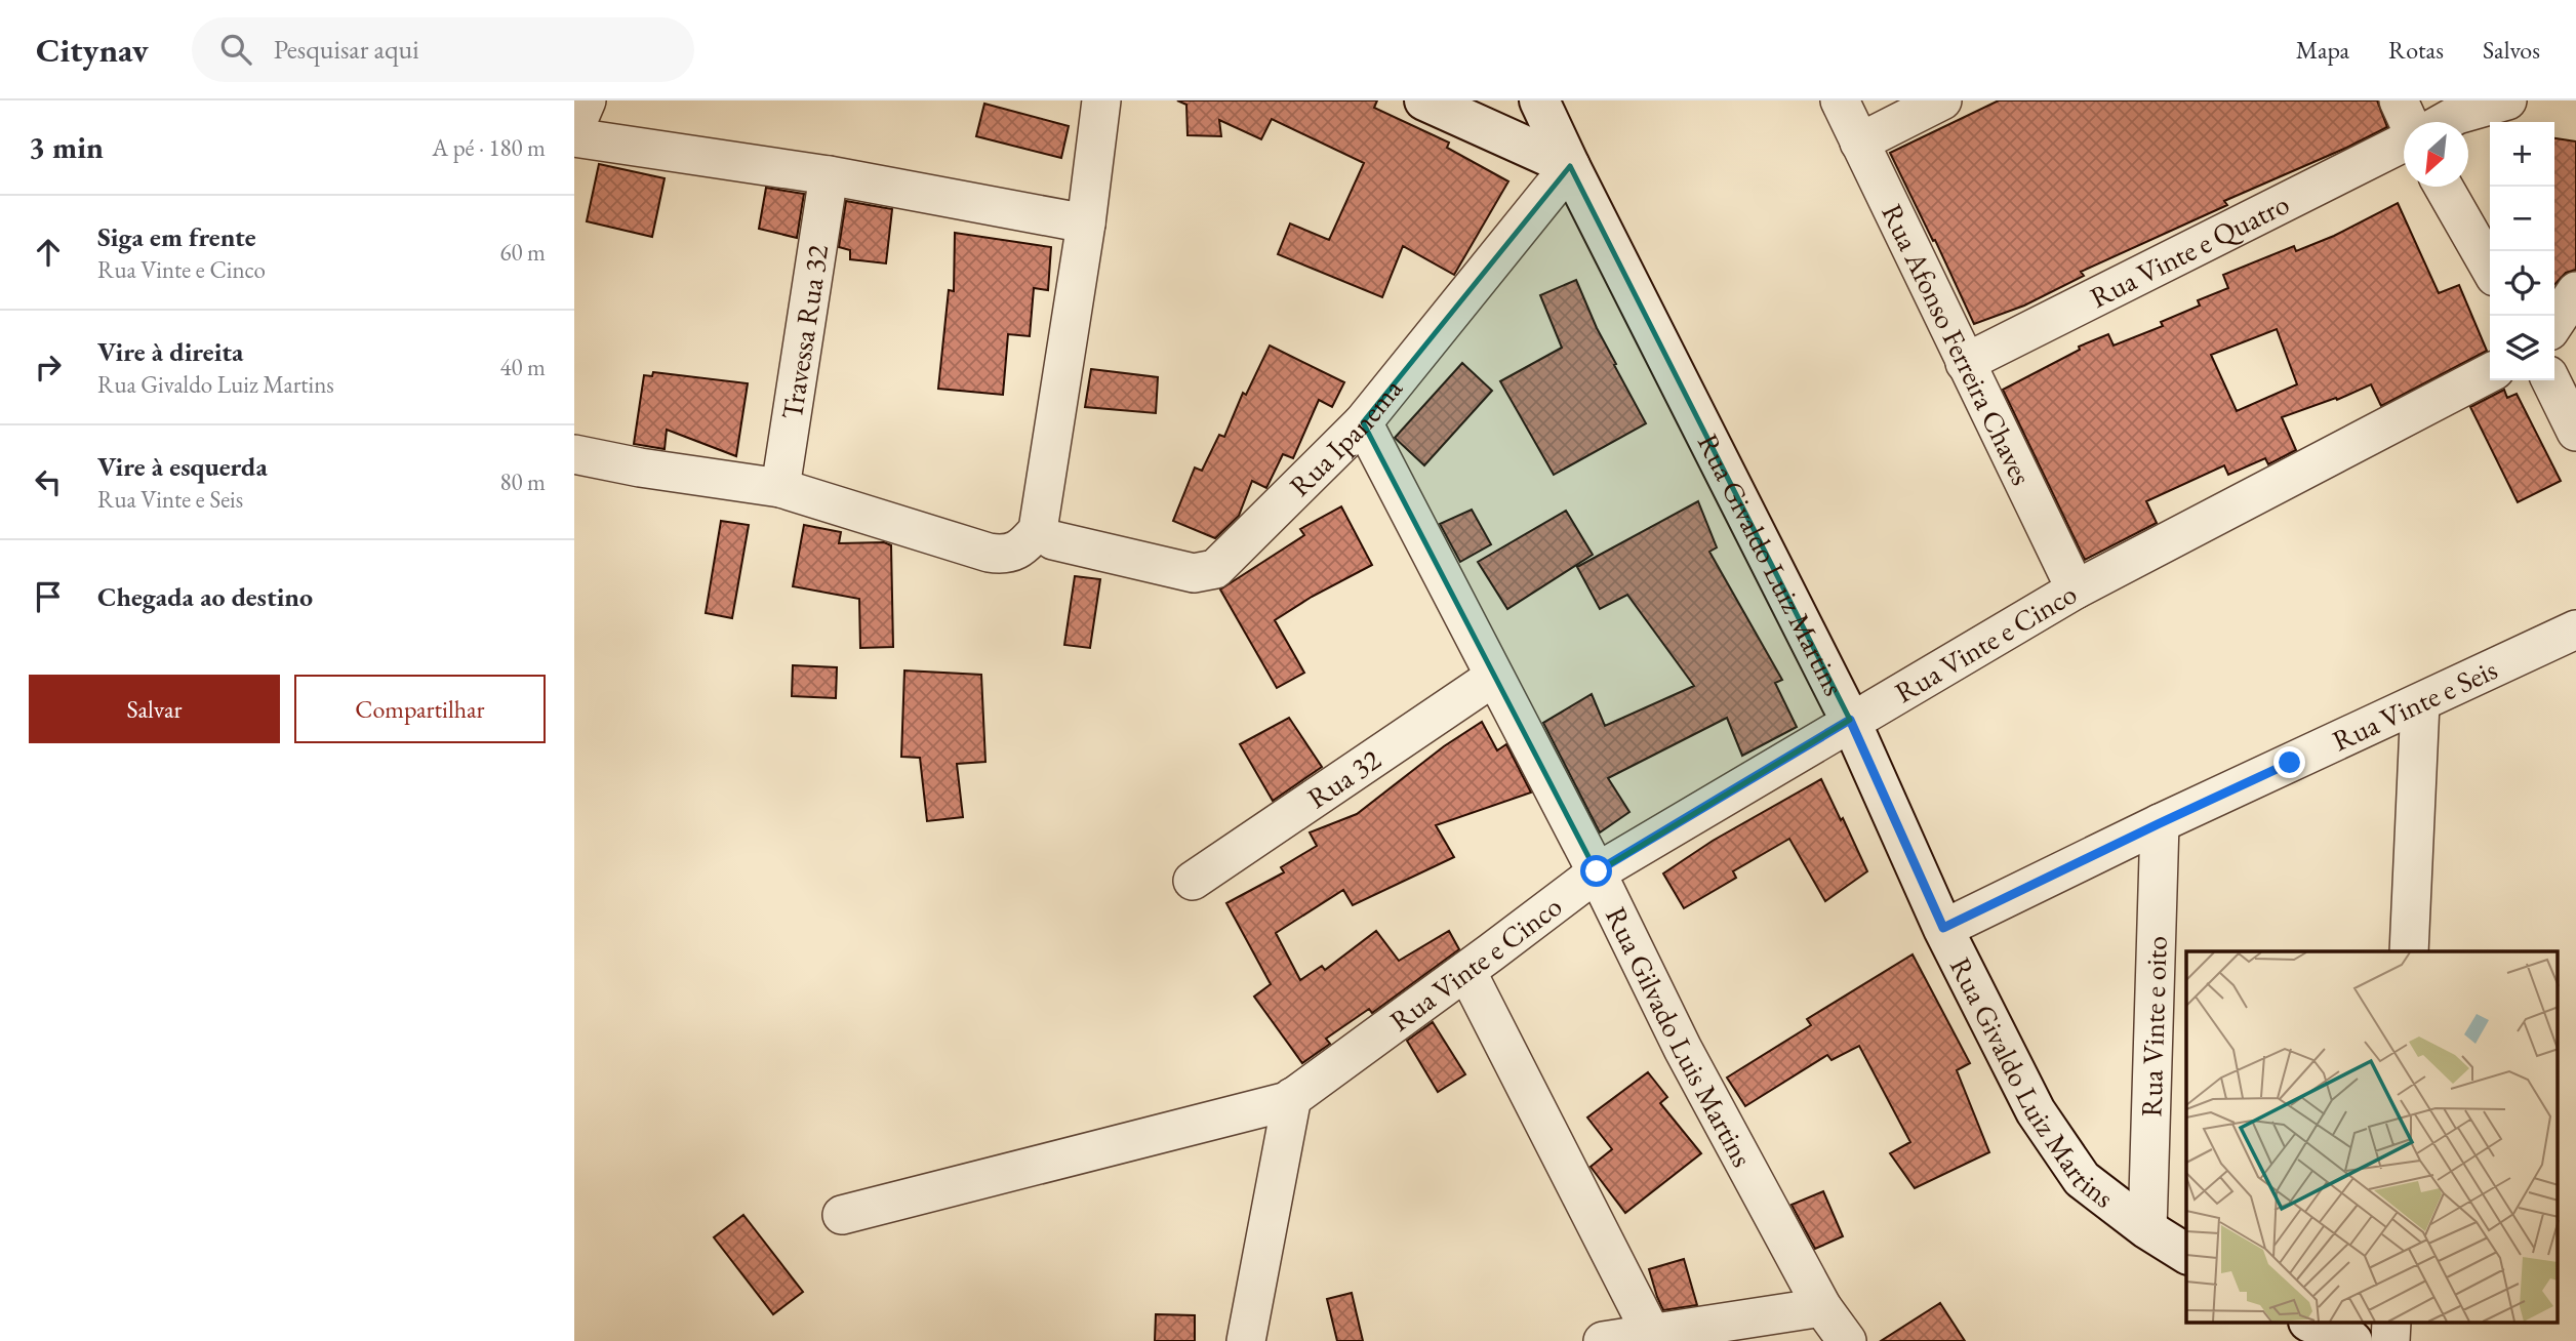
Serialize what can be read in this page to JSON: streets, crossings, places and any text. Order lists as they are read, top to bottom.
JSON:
{
  "streets": {
    "street": [
      "Rua Vinte e Quatro",
      "Travessa Rua 32",
      "Rua Afonso Ferreira Chaves",
      "Rua Ipanema",
      "Rua Givaldo Luiz Martins",
      "Rua Vinte e Cinco",
      "Rua Vinte e Seis",
      "Rua 32",
      "Rua Vinte e oito",
      "Rua Gilvado Luis Martins"
    ]
  },
  "crossings": [
    ["Rua Vinte e Quatro", "Rua Afonso Ferreira Chaves"],
    ["Rua Afonso Ferreira Chaves", "Rua Vinte e Cinco"],
    ["Rua Ipanema", "Rua Givaldo Luiz Martins"],
    ["Rua Ipanema", "Rua Gilvado Luis Martins"],
    ["Rua Givaldo Luiz Martins", "Rua Vinte e Cinco"],
    ["Rua Givaldo Luiz Martins", "Rua Vinte e Seis"],
    ["Rua Givaldo Luiz Martins", "Rua Vinte e oito"],
    ["Rua Vinte e Cinco", "Rua Gilvado Luis Martins"],
    ["Rua Vinte e Seis", "Rua Vinte e oito"],
    ["Rua 32", "Rua Gilvado Luis Martins"]
  ],
  "north": "bottom left",
  "page": {
    "header": "Citynav",
    "search": "Pesquisar aqui",
    "nav": ["Mapa", "Rotas", "Salvos"],
    "heading": ["3 min", "A pé · 180 m"],
    "map_buttons": ["+", "−"],
    "list": [
      ["Siga em frente", "Rua Vinte e Cinco", "60 m"],
      ["Vire à direita", "Rua Givaldo Luiz Martins", "40 m"],
      ["Vire à esquerda", "Rua Vinte e Seis", "80 m"],
      "Chegada ao destino"
    ],
    "buttons": ["Salvar", "Compartilhar"]
  }
}
